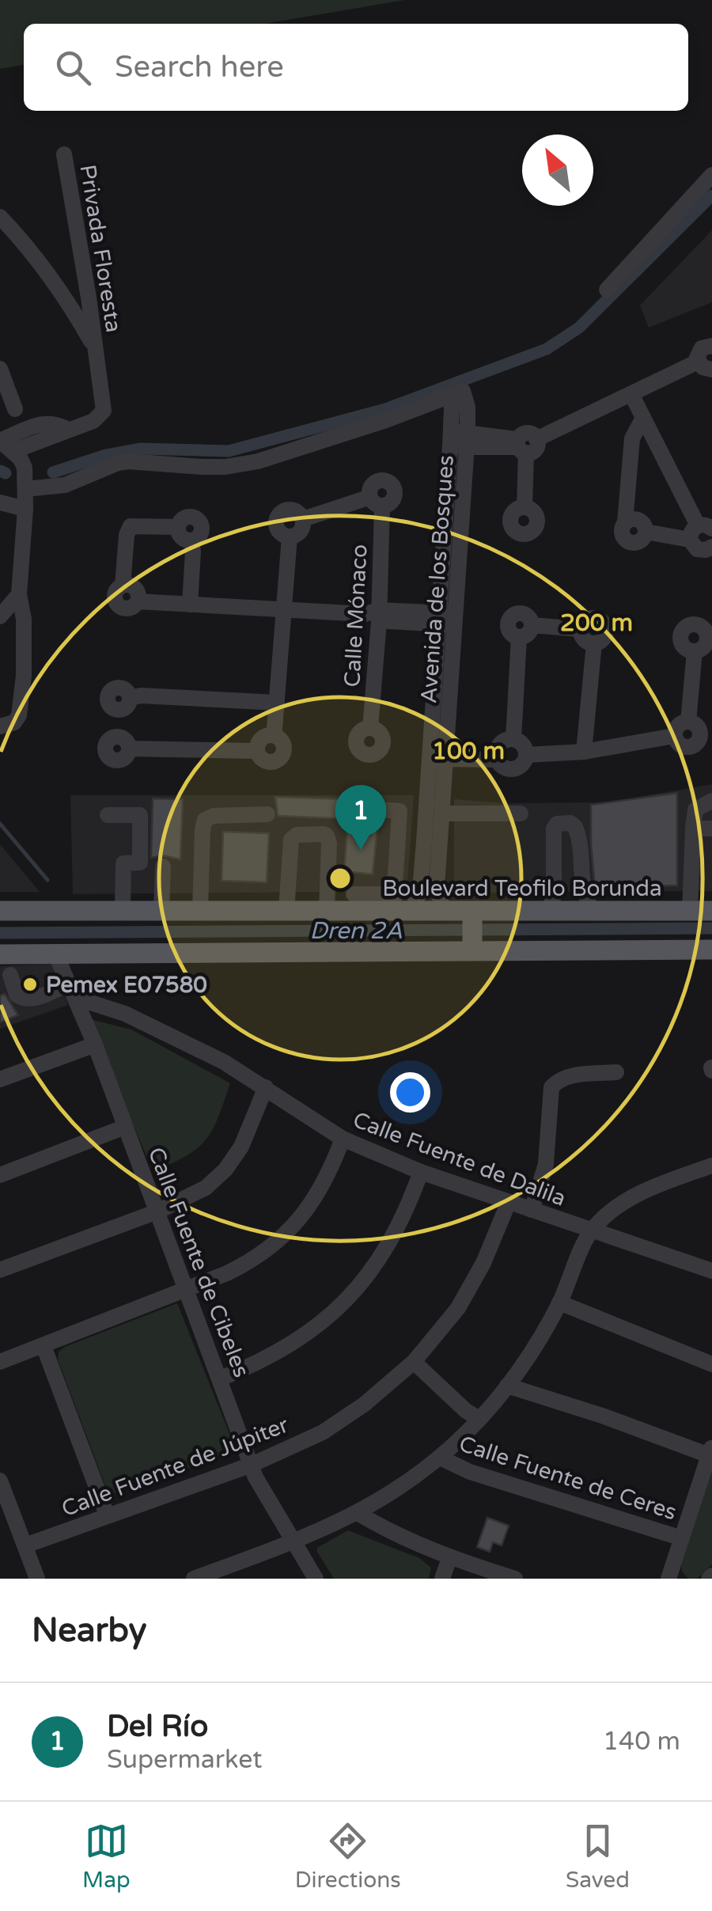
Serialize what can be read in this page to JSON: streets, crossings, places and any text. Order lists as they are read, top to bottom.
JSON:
{
  "streets": {
    "main road": ["Boulevard Teofilo Borunda"],
    "street": [
      "Privada Floresta",
      "Avenida de los Bosques",
      "Calle Mónaco",
      "Calle Fuente de Dalila",
      "Calle Fuente de Cibeles",
      "Calle Fuente de Júpiter",
      "Calle Fuente de Ceres"
    ]
  },
  "crossings": [
    ["Avenida de los Bosques", "Boulevard Teofilo Borunda"],
    ["Boulevard Teofilo Borunda", "Calle Fuente de Cibeles"],
    ["Calle Fuente de Dalila", "Calle Fuente de Cibeles"],
    ["Calle Fuente de Dalila", "Calle Fuente de Júpiter"],
    ["Calle Fuente de Cibeles", "Calle Fuente de Júpiter"]
  ],
  "water": ["Dren 2A"],
  "places": ["Pemex E07580"],
  "north": "top left",
  "page": {
    "search": "Search here",
    "pins": "1",
    "heading": "Nearby",
    "list": [
      {
        "mark": "1",
        "name": "Del Río",
        "note": "Supermarket",
        "value": "140 m"
      }
    ],
    "nav": ["Map", "Directions", "Saved"]
  },
  "rings": ["200 m", "100 m"]
}
